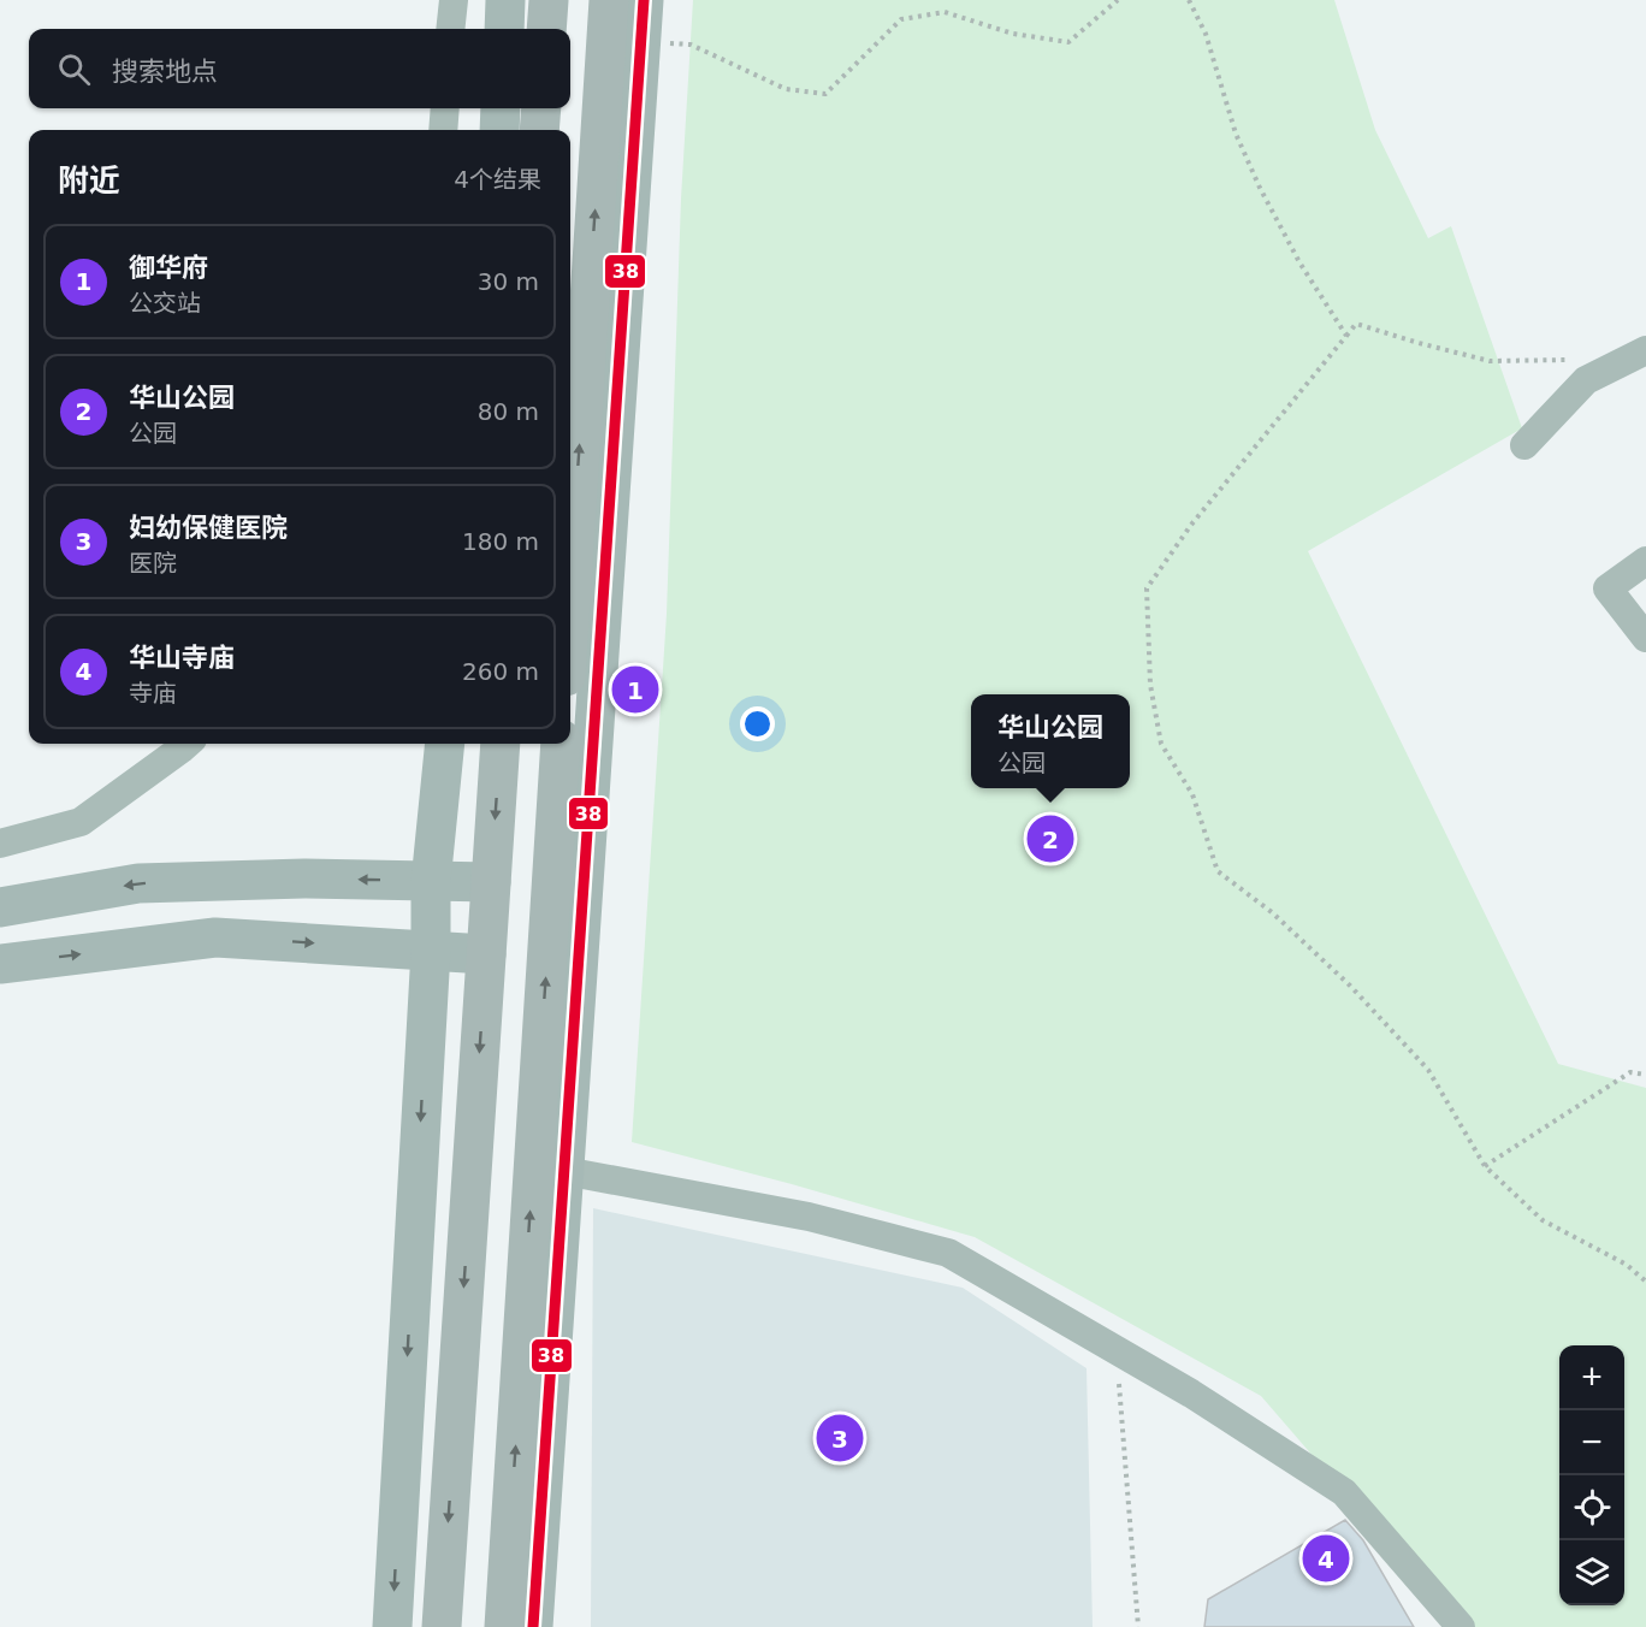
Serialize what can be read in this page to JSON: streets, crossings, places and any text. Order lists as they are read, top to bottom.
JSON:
{
  "lines": ["transit line 38"],
  "page": {
    "search": "搜索地点",
    "heading": ["附近", "4个结果"],
    "list": [
      {
        "mark": "1",
        "name": "御华府",
        "note": "公交站",
        "value": "30 m"
      },
      {
        "mark": "2",
        "name": "华山公园",
        "note": "公园",
        "value": "80 m"
      },
      {
        "mark": "3",
        "name": "妇幼保健医院",
        "note": "医院",
        "value": "180 m"
      },
      {
        "mark": "4",
        "name": "华山寺庙",
        "note": "寺庙",
        "value": "260 m"
      }
    ],
    "pins": [
      "1",
      "2",
      "3",
      "4"
    ],
    "popup": ["华山公园", "公园"],
    "map_buttons": ["+", "−"]
  }
}
